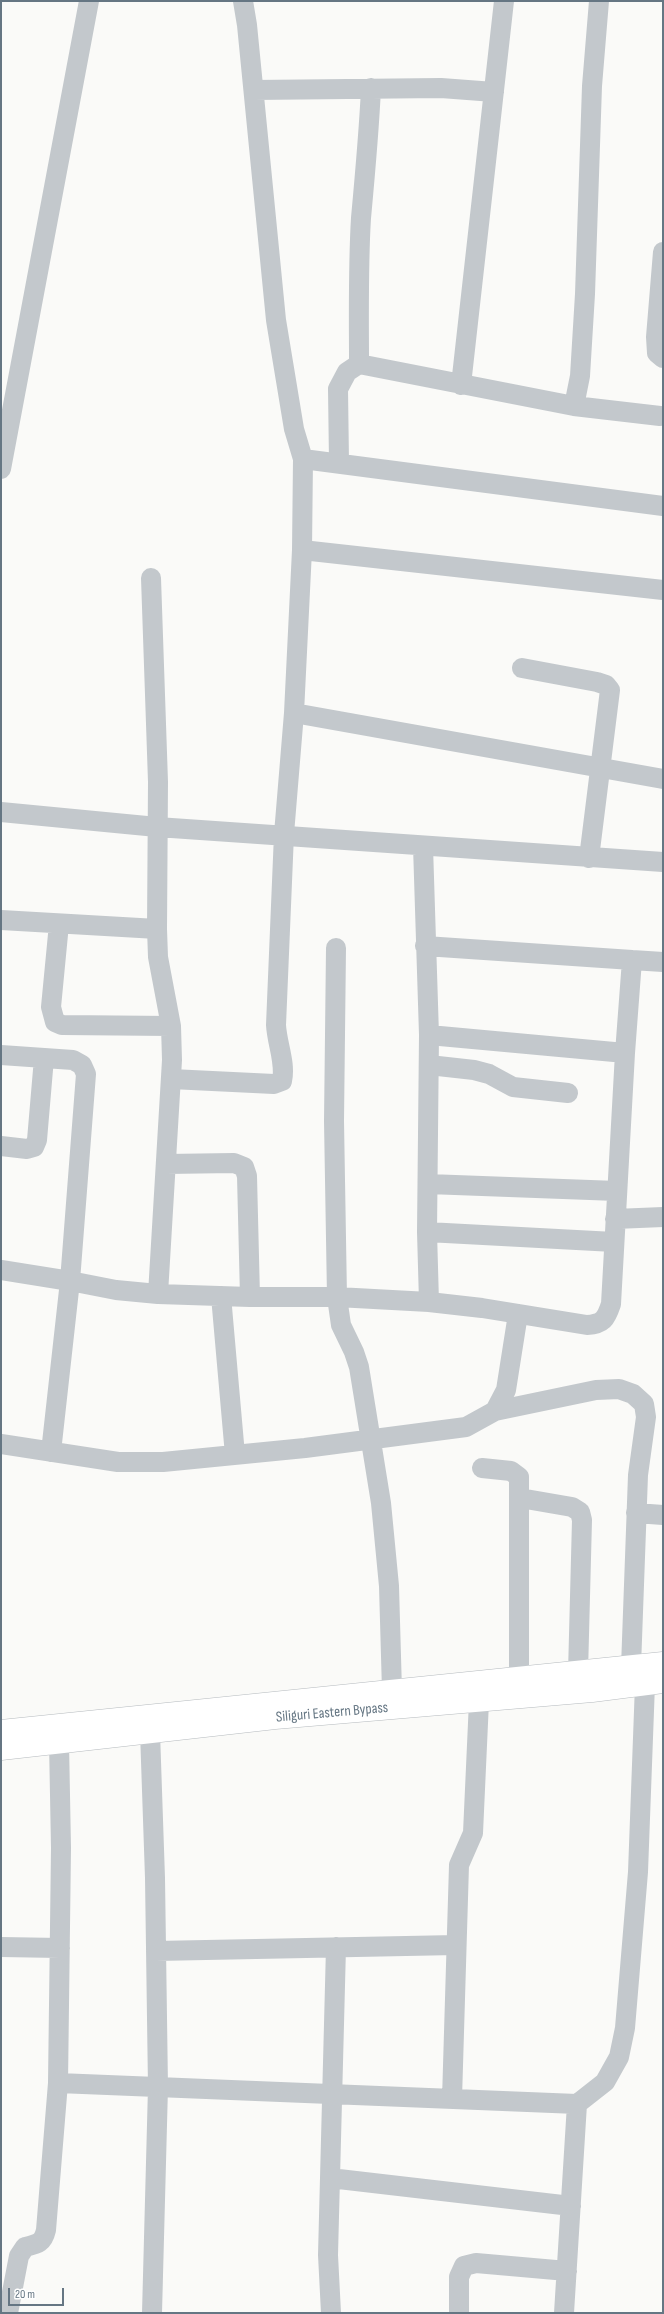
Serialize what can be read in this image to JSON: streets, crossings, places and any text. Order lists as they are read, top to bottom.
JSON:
{
  "streets": {
    "main road": ["Siliguri Eastern Bypass"]
  },
  "scale_bar": "20 m"
}
